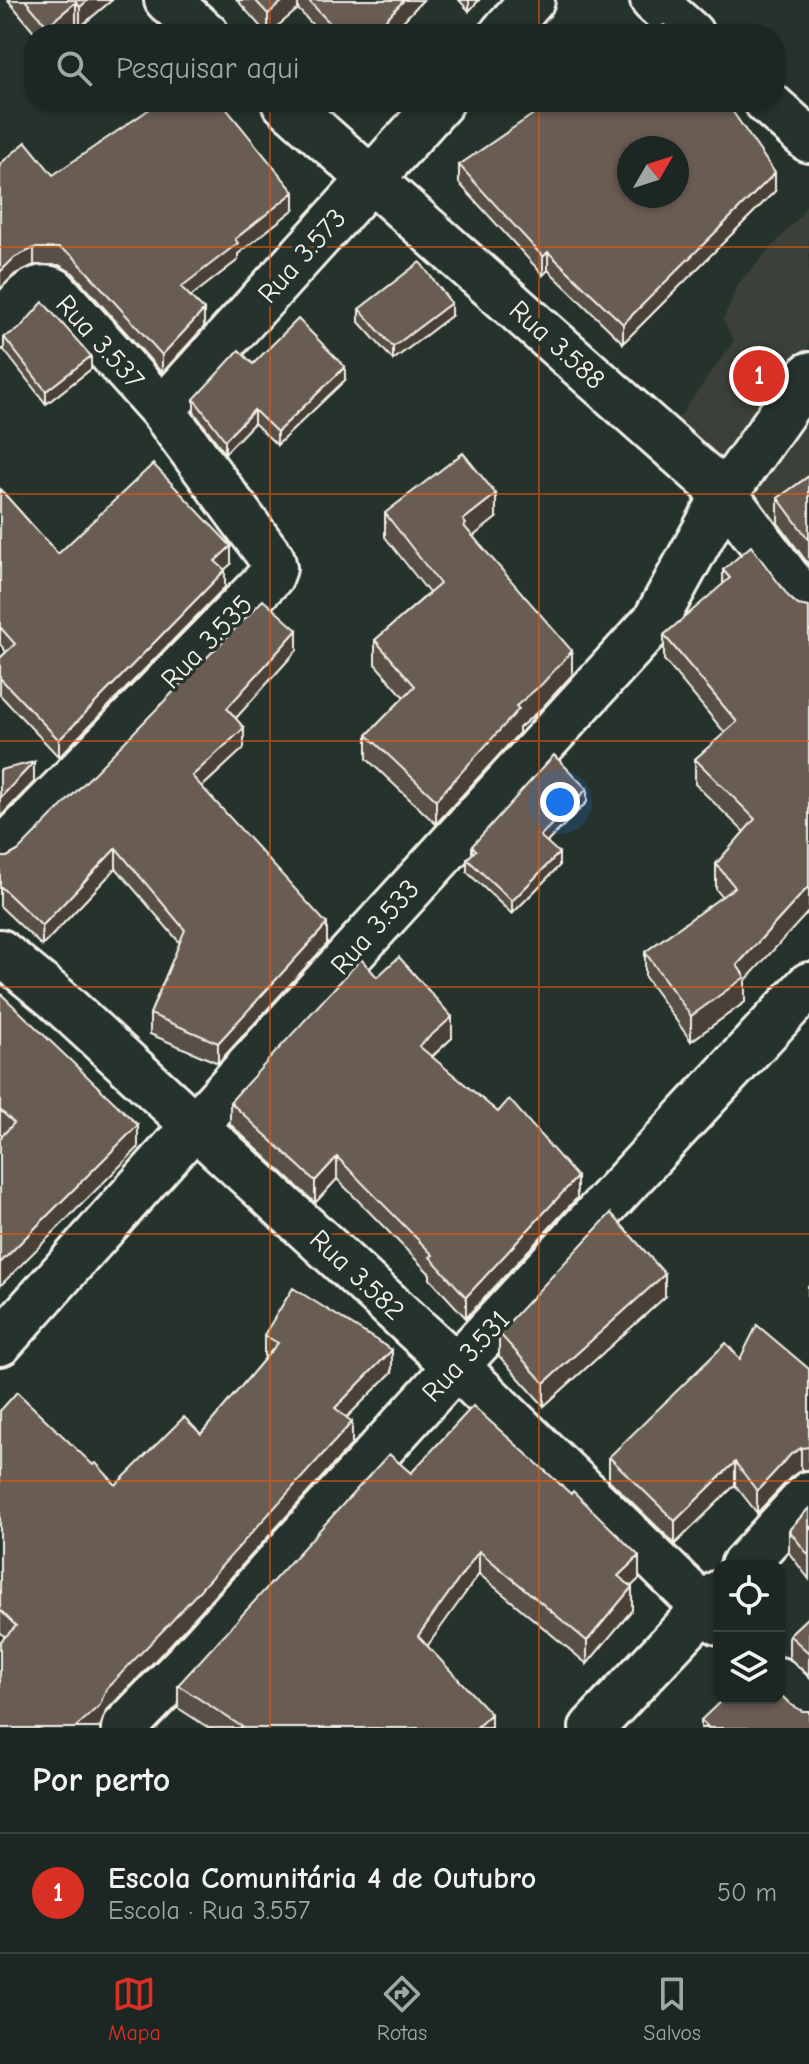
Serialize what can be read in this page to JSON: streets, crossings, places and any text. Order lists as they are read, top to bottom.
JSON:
{
  "streets": {
    "street": [
      "Rua 3.573",
      "Rua 3.537",
      "Rua 3.588",
      "Rua 3.535",
      "Rua 3.533",
      "Rua 3.582",
      "Rua 3.531"
    ]
  },
  "crossings": [
    ["Rua 3.573", "Rua 3.537"],
    ["Rua 3.573", "Rua 3.588"],
    ["Rua 3.573", "Rua 3.535"],
    ["Rua 3.537", "Rua 3.535"],
    ["Rua 3.588", "Rua 3.533"],
    ["Rua 3.533", "Rua 3.582"],
    ["Rua 3.582", "Rua 3.531"]
  ],
  "north": "top right",
  "page": {
    "search": "Pesquisar aqui",
    "pins": "1",
    "heading": "Por perto",
    "list": [
      {
        "mark": "1",
        "name": "Escola Comunitária 4 de Outubro",
        "note": "Escola · Rua 3.557",
        "value": "50 m"
      }
    ],
    "nav": ["Mapa", "Rotas", "Salvos"]
  }
}
